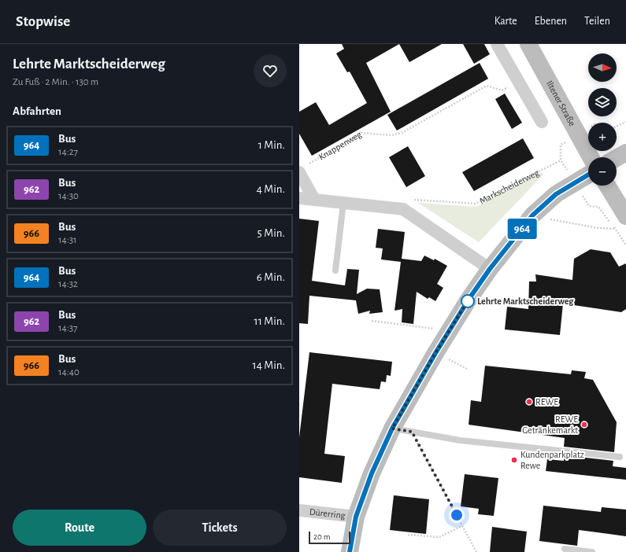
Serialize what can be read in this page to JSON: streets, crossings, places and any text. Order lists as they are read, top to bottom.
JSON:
{
  "streets": {
    "street": ["Iltener Straße", "Dürerring"],
    "path": ["Knappenweg", "Markscheiderweg"]
  },
  "places": [
    "Lehrte Marktscheiderweg",
    "REWE",
    "REWE Getränkemarkt",
    "Kundenparkplatz Rewe"
  ],
  "lines": ["bus line 964"],
  "scale_bar": "20 m",
  "north": "right",
  "page": {
    "header": "Stopwise",
    "nav": ["Karte", "Ebenen", "Teilen"],
    "heading": [
      ["Lehrte Marktscheiderweg", "Zu Fuß · 2 Min. · 130 m"],
      "Abfahrten"
    ],
    "on_map": "964",
    "map_buttons": ["+", "−"],
    "list": [
      {
        "mark": "964",
        "name": "Bus",
        "note": "14:27",
        "value": "1 Min."
      },
      {
        "mark": "962",
        "name": "Bus",
        "note": "14:30",
        "value": "4 Min."
      },
      {
        "mark": "966",
        "name": "Bus",
        "note": "14:31",
        "value": "5 Min."
      },
      {
        "mark": "964",
        "name": "Bus",
        "note": "14:32",
        "value": "6 Min."
      },
      {
        "mark": "962",
        "name": "Bus",
        "note": "14:37",
        "value": "11 Min."
      },
      {
        "mark": "966",
        "name": "Bus",
        "note": "14:40",
        "value": "14 Min."
      }
    ],
    "buttons": ["Route", "Tickets"],
    "scale": "20 m"
  }
}
